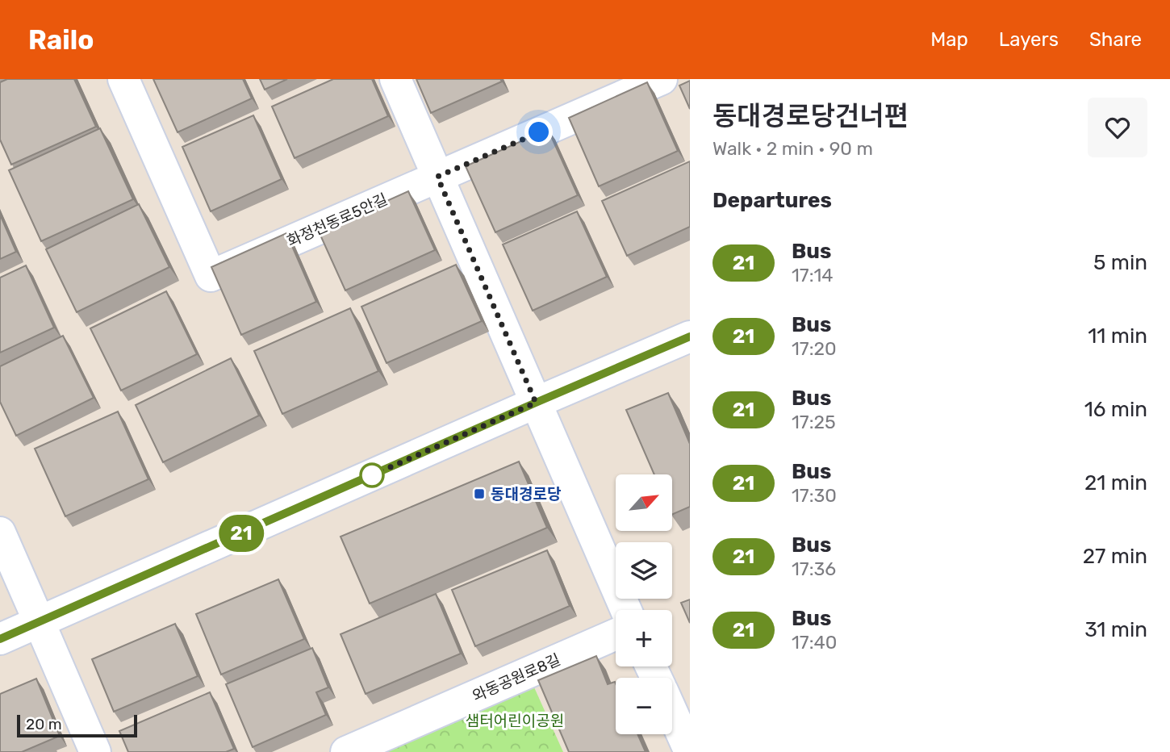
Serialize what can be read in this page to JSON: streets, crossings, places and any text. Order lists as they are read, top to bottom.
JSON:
{
  "streets": {
    "street": ["화정천동로5안길", "와동공원로8길"]
  },
  "parks": ["샘터어린이공원"],
  "places": {
    "transit": ["동대경로당"]
  },
  "lines": ["bus line 21"],
  "scale_bar": "20 m",
  "north": "top right",
  "page": {
    "header": "Railo",
    "nav": ["Map", "Layers", "Share"],
    "on_map": "21",
    "heading": [
      ["동대경로당건너편", "Walk · 2 min · 90 m"],
      "Departures"
    ],
    "list": [
      {
        "mark": "21",
        "name": "Bus",
        "note": "17:14",
        "value": "5 min"
      },
      {
        "mark": "21",
        "name": "Bus",
        "note": "17:20",
        "value": "11 min"
      },
      {
        "mark": "21",
        "name": "Bus",
        "note": "17:25",
        "value": "16 min"
      },
      {
        "mark": "21",
        "name": "Bus",
        "note": "17:30",
        "value": "21 min"
      },
      {
        "mark": "21",
        "name": "Bus",
        "note": "17:36",
        "value": "27 min"
      },
      {
        "mark": "21",
        "name": "Bus",
        "note": "17:40",
        "value": "31 min"
      }
    ],
    "map_buttons": ["+", "−"],
    "scale": "20 m"
  }
}
